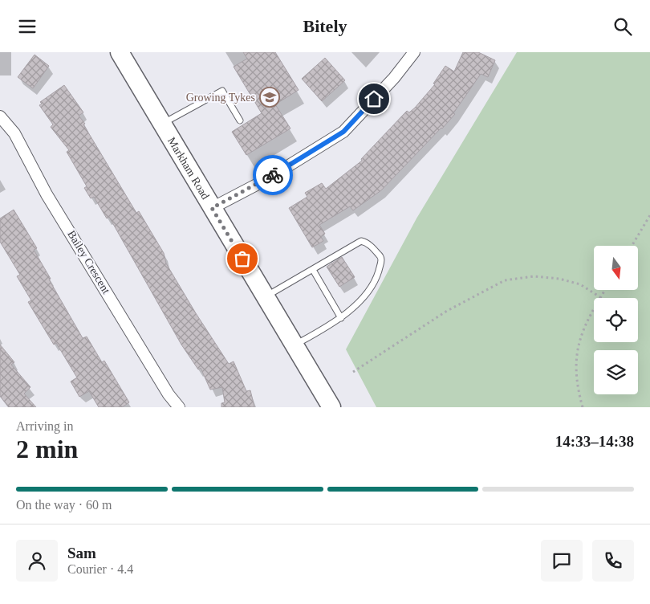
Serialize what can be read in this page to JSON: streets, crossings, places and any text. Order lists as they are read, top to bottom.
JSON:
{
  "streets": {
    "main road": ["Markham Road"],
    "street": ["Bailey Crescent"]
  },
  "places": {
    "school or university": ["Growing Tykes"]
  },
  "north": "bottom",
  "page": {
    "header": "Bitely",
    "heading": ["2 min", "Arriving in", "14:33–14:38"],
    "panel": ["Sam", "Courier · 4.4"],
    "bar": "On the way · 60 m"
  }
}
